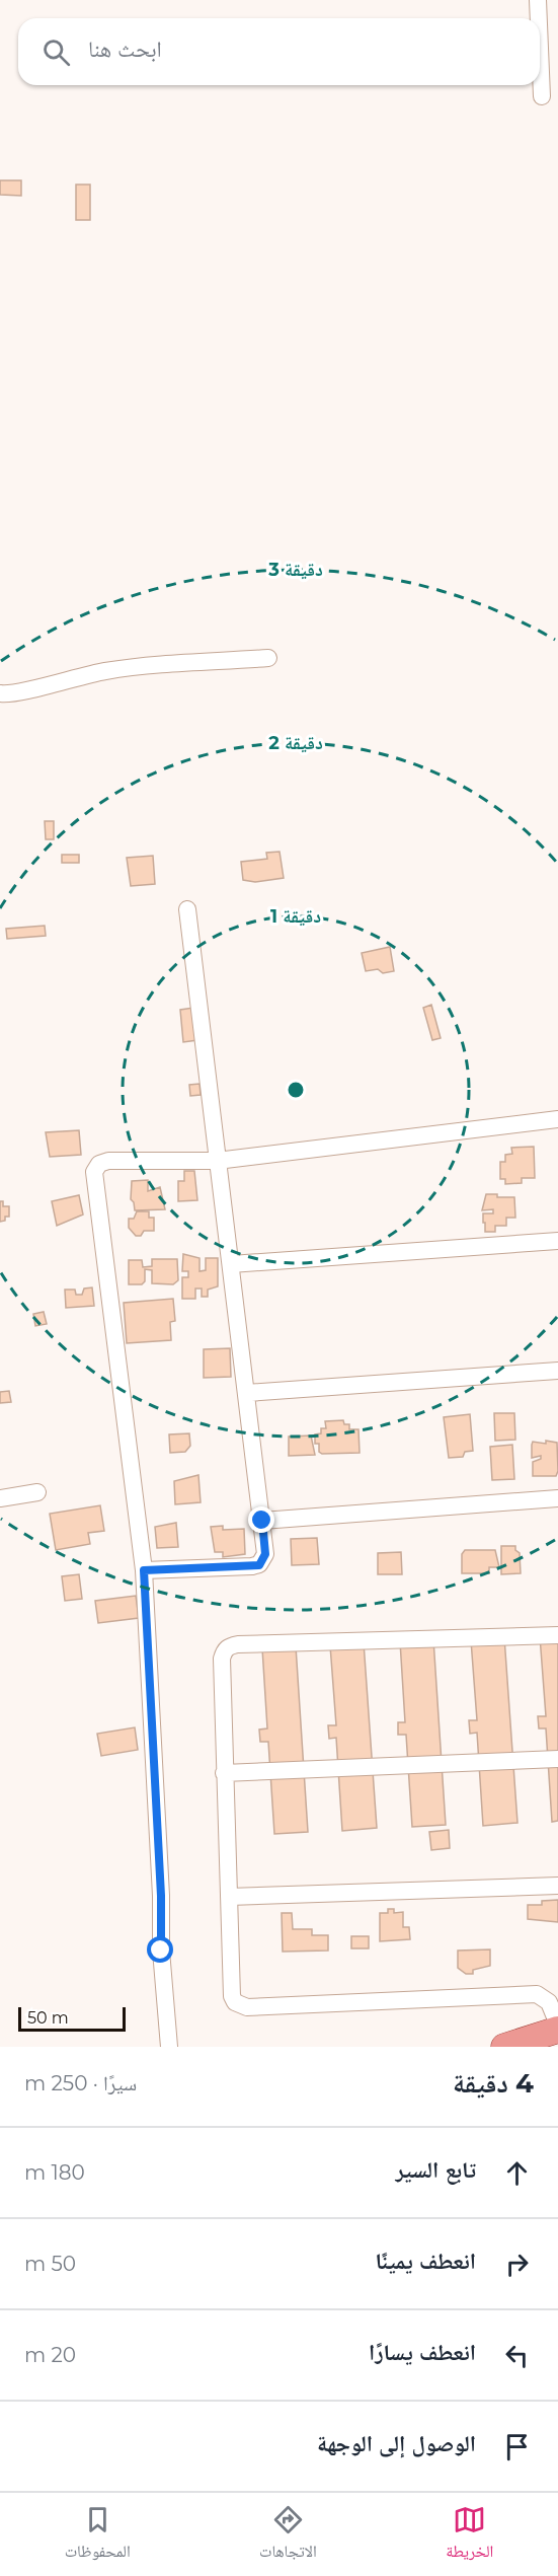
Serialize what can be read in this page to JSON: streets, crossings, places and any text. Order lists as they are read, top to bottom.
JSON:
{
  "scale_bar": "50 m",
  "page": {
    "search": "ابحث هنا",
    "scale": "50 m",
    "heading": ["4 دقيقة", "سيرًا · 250 m"],
    "list": [
      ["تابع السير", "180 m"],
      ["انعطف يمينًا", "50 m"],
      ["انعطف يسارًا", "20 m"],
      "الوصول إلى الوجهة"
    ],
    "nav": ["الخريطة", "الاتجاهات", "المحفوظات"]
  },
  "rings": ["3 دقيقة", "2 دقيقة", "1 دقيقة"]
}
